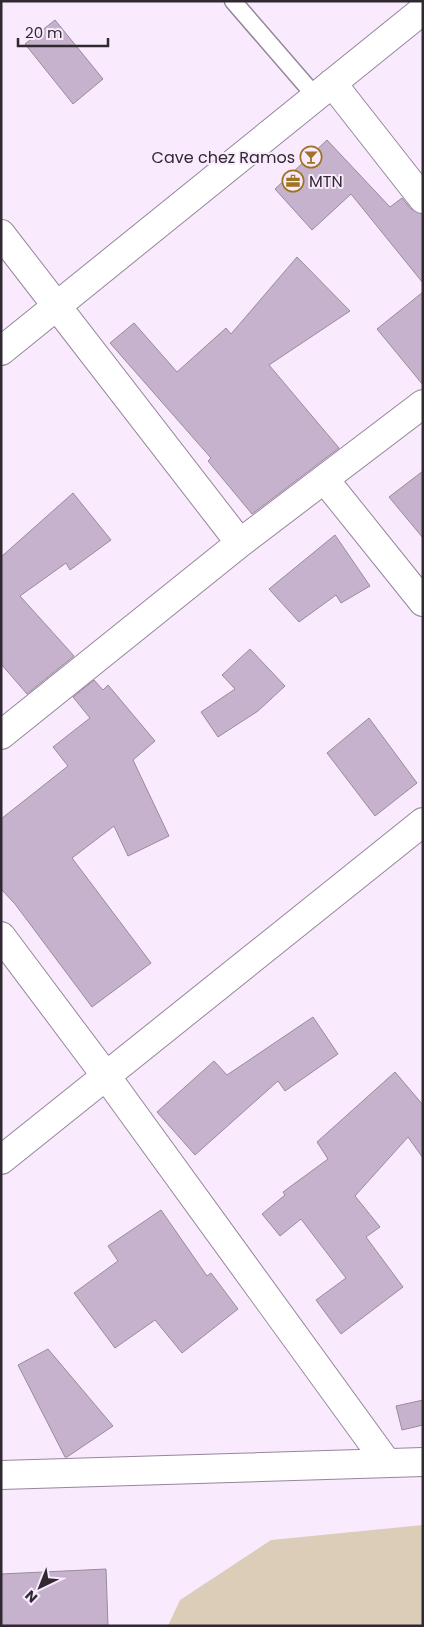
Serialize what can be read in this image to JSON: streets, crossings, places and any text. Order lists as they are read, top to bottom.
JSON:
{
  "places": {
    "bar": ["Cave chez Ramos"],
    "office": ["MTN"]
  },
  "scale_bar": "20 m",
  "north": "bottom left"
}
